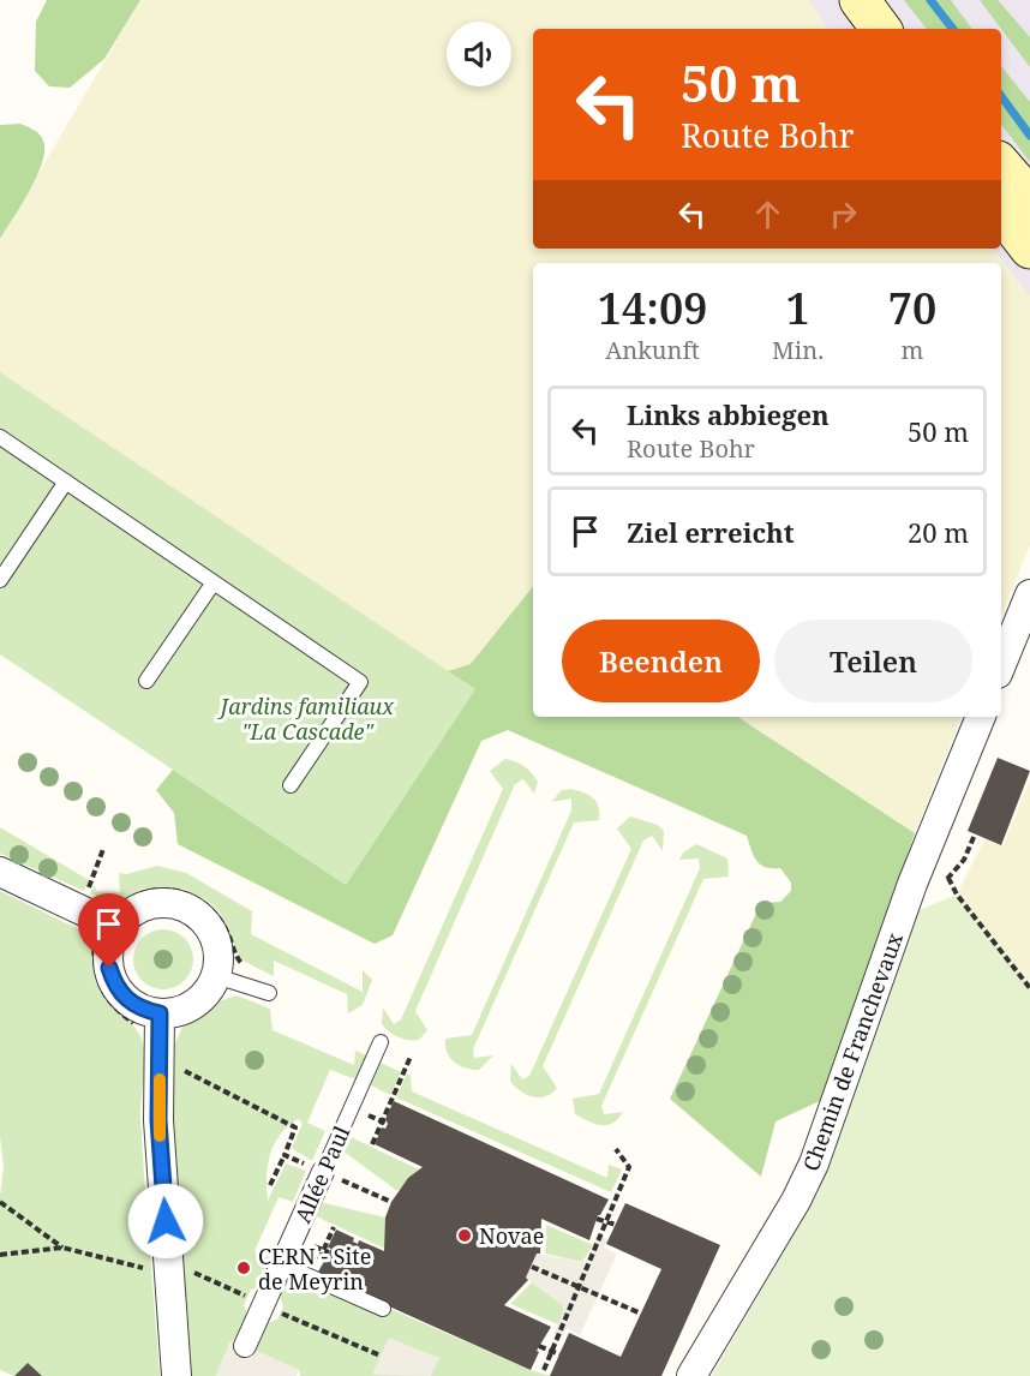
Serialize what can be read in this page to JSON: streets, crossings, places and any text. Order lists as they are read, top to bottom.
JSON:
{
  "streets": {
    "street": ["Chemin de Franchevaux", "Allée Paul"]
  },
  "parks": ["Jardins familiaux \"La Cascade\""],
  "places": ["Novae", "CERN - Site de Meyrin"],
  "page": {
    "turn": ["50 m", "Route Bohr"],
    "eta": [
      "14:09",
      "Ankunft",
      "1",
      "Min.",
      "70",
      "m"
    ],
    "list": [
      {
        "name": "Links abbiegen",
        "note": "Route Bohr",
        "value": "50 m"
      },
      {
        "name": "Ziel erreicht",
        "value": "20 m"
      }
    ],
    "buttons": ["Beenden", "Teilen"]
  }
}
